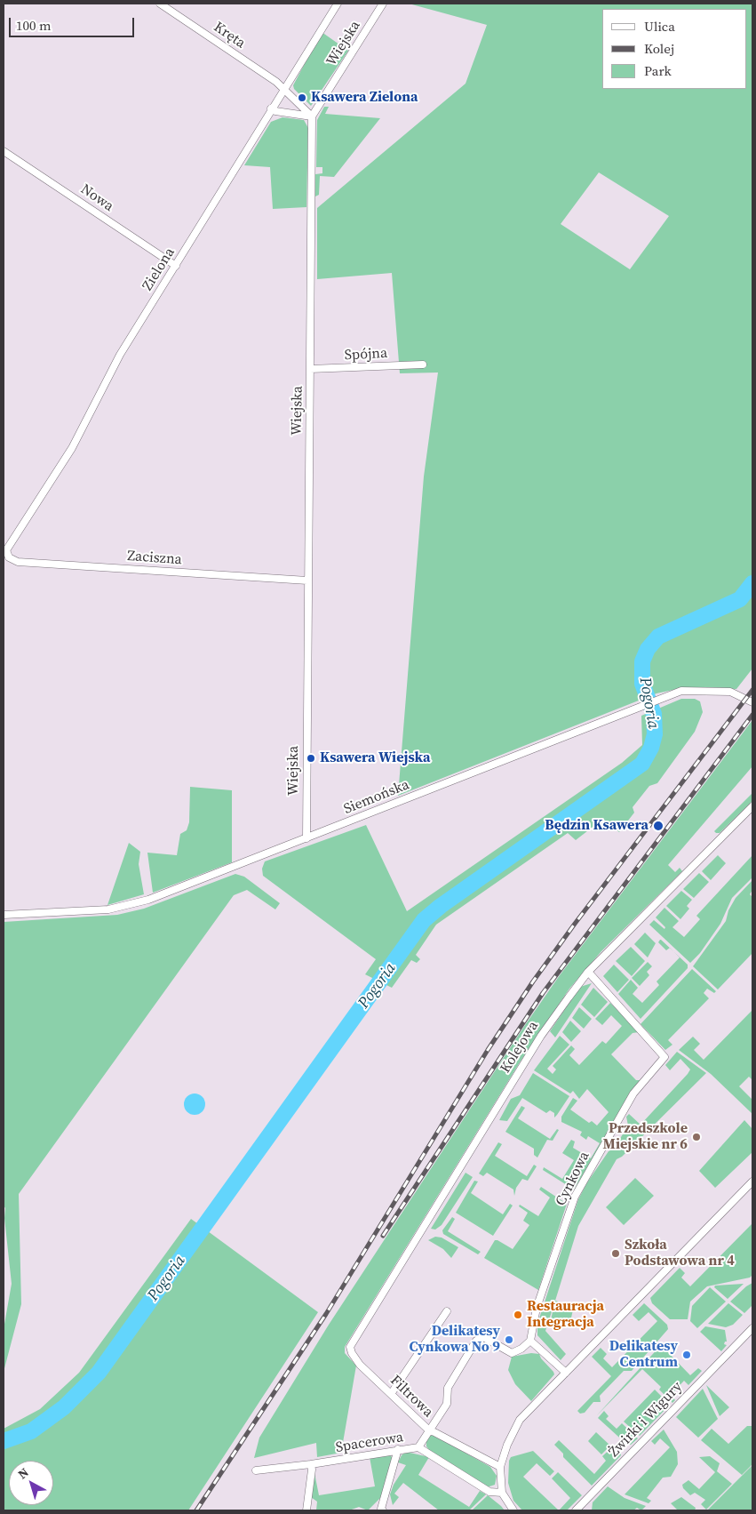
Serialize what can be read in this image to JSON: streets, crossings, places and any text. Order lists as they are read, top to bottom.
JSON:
{
  "streets": {
    "street": [
      "Kręta",
      "Wiejska",
      "Nowa",
      "Zielona",
      "Spójna",
      "Zaciszna",
      "Siemońska",
      "Kolejowa",
      "Cynkowa",
      "Filtrowa",
      "Żwirki i Wigury",
      "Spacerowa"
    ]
  },
  "crossings": [
    ["Kręta", "Wiejska"],
    ["Kręta", "Zielona"],
    ["Wiejska", "Spójna"],
    ["Wiejska", "Zaciszna"],
    ["Wiejska", "Siemońska"],
    ["Nowa", "Zielona"],
    ["Zielona", "Zaciszna"],
    ["Kolejowa", "Cynkowa"],
    ["Kolejowa", "Filtrowa"]
  ],
  "water": ["Pogoria"],
  "places": [
    "Ksawera Zielona",
    "Ksawera Wiejska",
    "Będzin Ksawera",
    "Przedszkole Miejskie nr 6",
    "Szkoła Podstawowa nr 4",
    "Restauracja Integracja",
    "Delikatesy Cynkowa No 9",
    "Delikatesy Centrum"
  ],
  "legend": ["Ulica", "Kolej", "Park"],
  "scale_bar": "100 m",
  "north": "top left"
}
